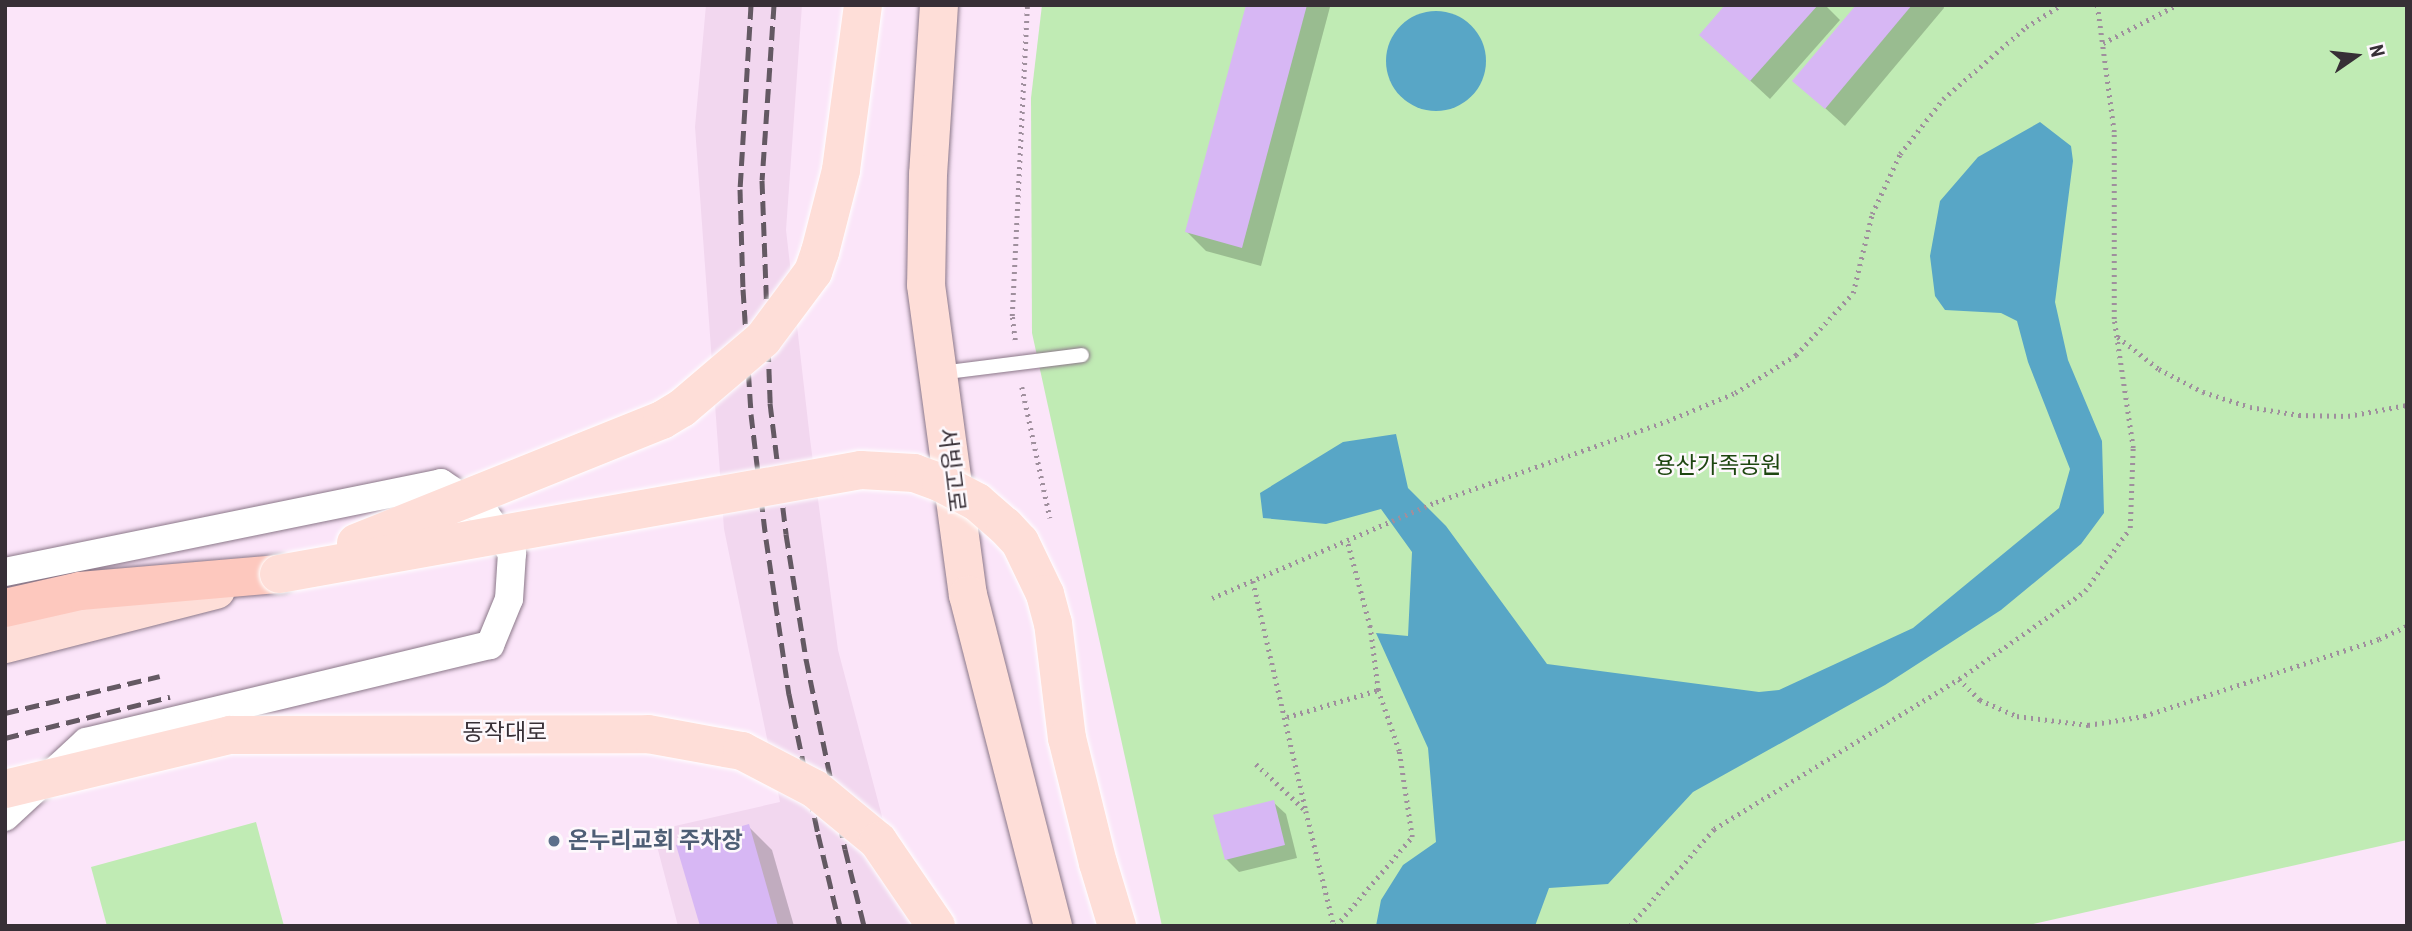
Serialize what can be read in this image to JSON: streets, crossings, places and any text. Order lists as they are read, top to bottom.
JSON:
{
  "streets": {
    "main road": ["서빙고로", "동작대로"]
  },
  "parks": ["용산가족공원"],
  "places": ["온누리교회 주차장"],
  "north": "right"
}
